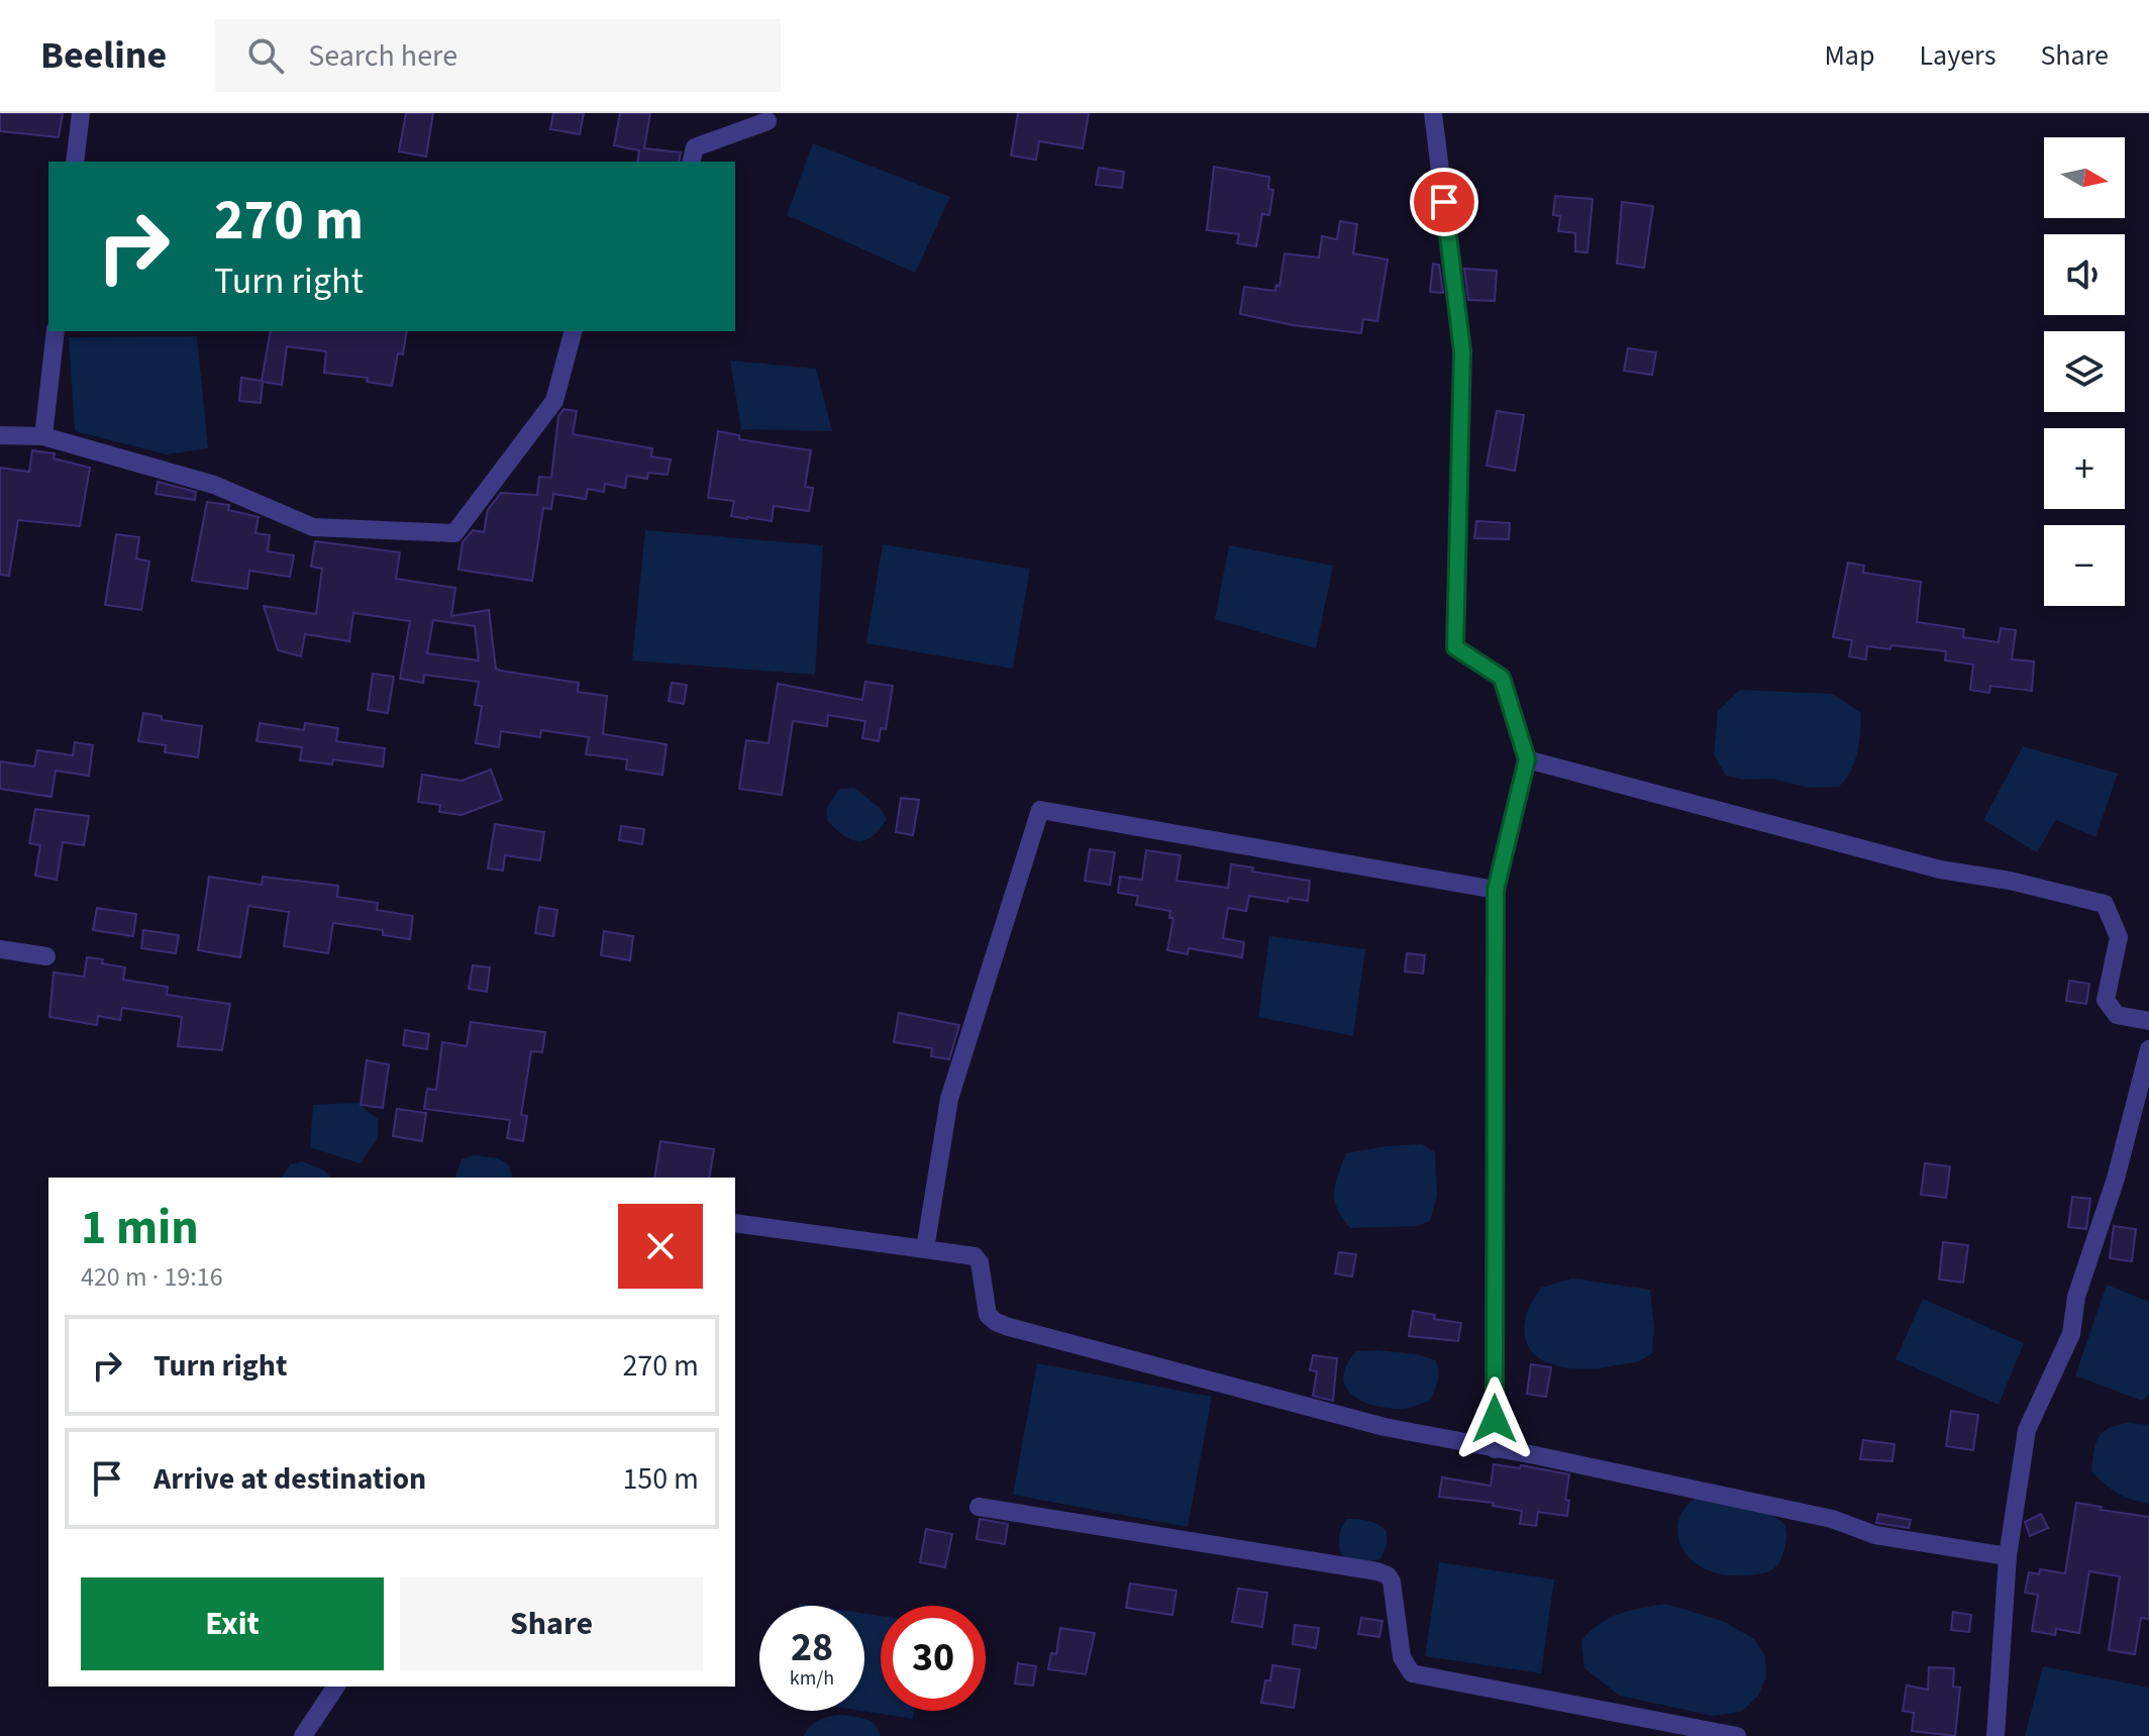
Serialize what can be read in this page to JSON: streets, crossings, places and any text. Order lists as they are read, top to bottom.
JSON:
{
  "north": "right",
  "page": {
    "header": "Beeline",
    "search": "Search here",
    "nav": ["Map", "Layers", "Share"],
    "map_buttons": ["+", "−"],
    "turn": ["270 m", "Turn right"],
    "heading": ["1 min", "420 m · 19:16"],
    "list": [
      {
        "name": "Turn right",
        "value": "270 m"
      },
      {
        "name": "Arrive at destination",
        "value": "150 m"
      }
    ],
    "buttons": ["Exit", "Share"],
    "speed": "28 km/h",
    "limit": "30"
  }
}
